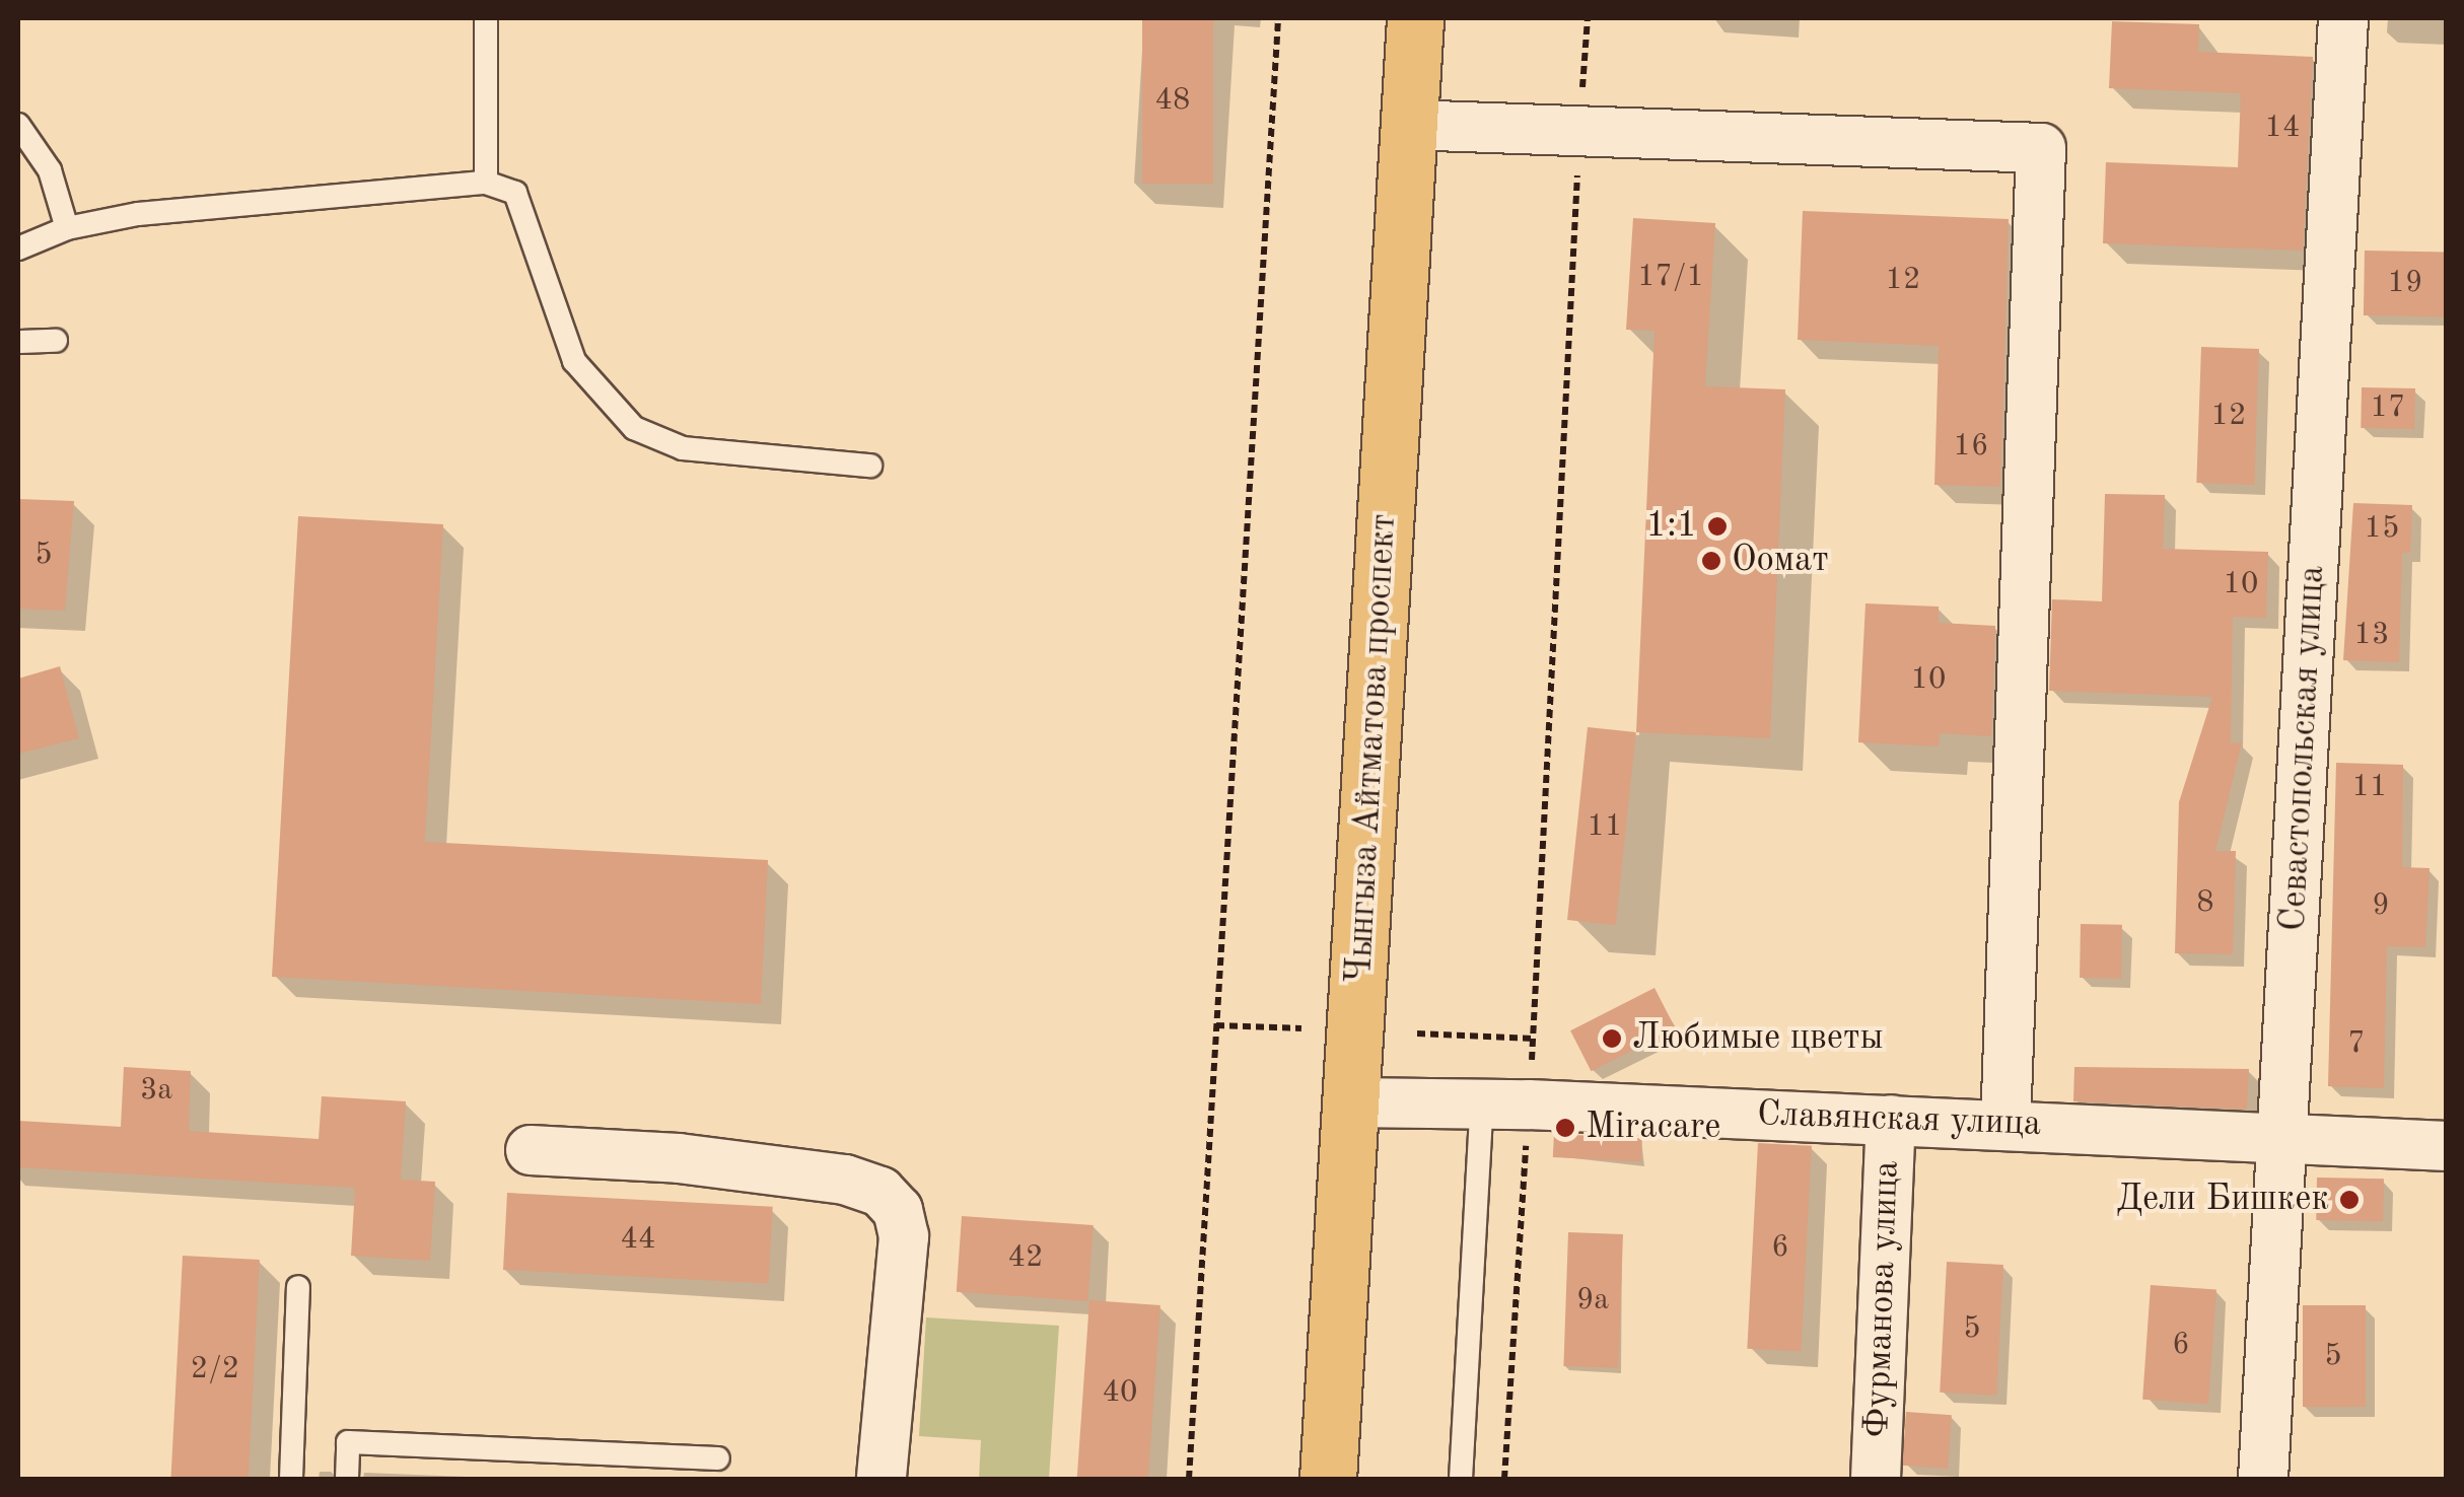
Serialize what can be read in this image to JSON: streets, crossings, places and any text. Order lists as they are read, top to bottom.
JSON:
{
  "streets": {
    "main road": ["Чынгыза Айтматова проспект"],
    "street": ["Севастопольская улица", "Славянская улица", "Фурманова улица"]
  },
  "crossings": [
    ["Чынгыза Айтматова проспект", "Славянская улица"],
    ["Севастопольская улица", "Славянская улица"],
    ["Славянская улица", "Фурманова улица"]
  ],
  "places": [
    "1:1",
    "Оомат",
    "Любимые цветы",
    "Miracare",
    "Дели Бишкек"
  ],
  "house_numbers": [
    "48",
    "14",
    "17/1",
    "12",
    "19",
    "17",
    "12",
    "16",
    "15",
    "5",
    "10",
    "13",
    "10",
    "11",
    "11",
    "8",
    "9",
    "7",
    "3а",
    "44",
    "6",
    "42",
    "9а",
    "5",
    "6",
    "5",
    "2/2",
    "40"
  ]
}
